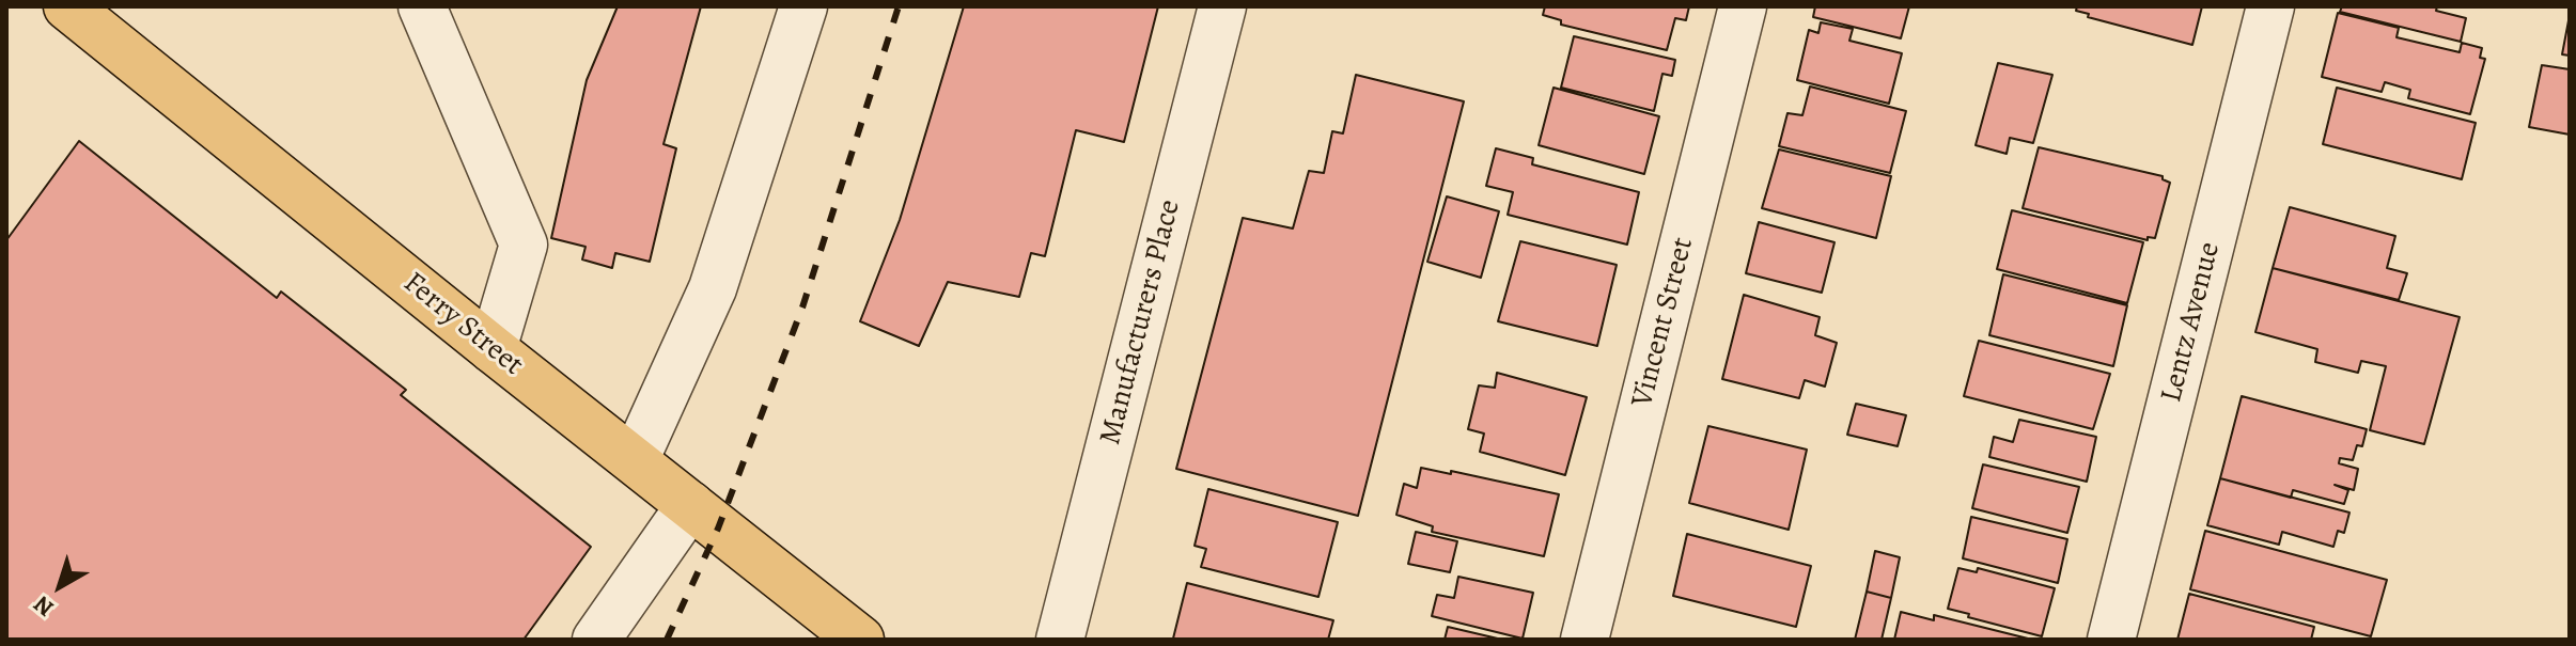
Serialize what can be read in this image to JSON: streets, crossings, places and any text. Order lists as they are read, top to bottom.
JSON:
{
  "streets": {
    "main road": ["Ferry Street"],
    "street": ["Manufacturers Place", "Vincent Street", "Lentz Avenue"]
  },
  "north": "bottom left"
}
